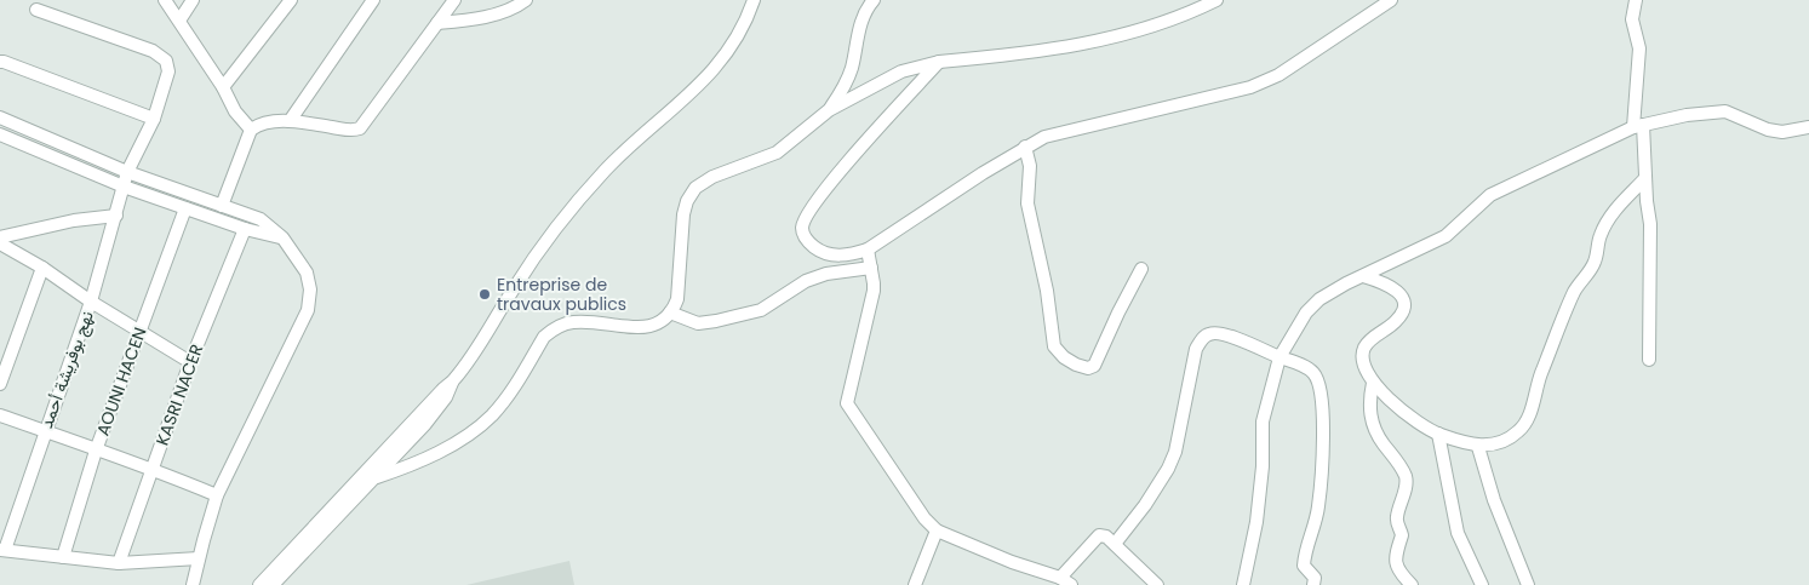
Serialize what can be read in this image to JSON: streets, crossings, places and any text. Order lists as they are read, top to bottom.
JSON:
{
  "streets": {
    "street": ["نهج بوفريشة أحمد", "AOUNI HACEN", "KASRI NACER"]
  },
  "places": ["Entreprise de travaux publics"]
}
